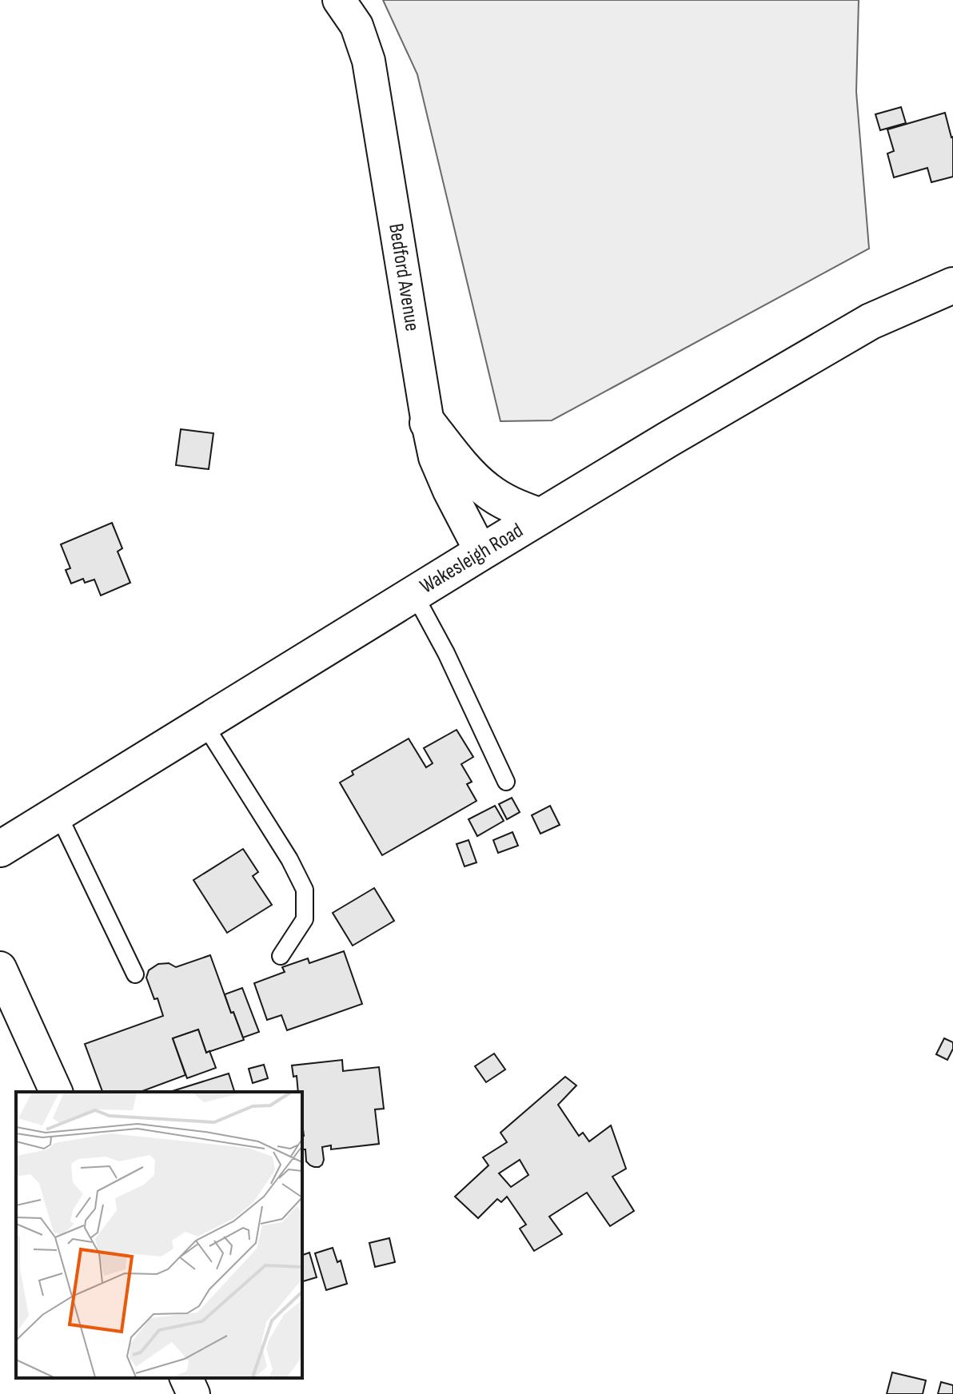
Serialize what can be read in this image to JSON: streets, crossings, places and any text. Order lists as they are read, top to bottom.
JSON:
{
  "streets": {
    "main road": ["Wakesleigh Road"],
    "street": ["Bedford Avenue"]
  },
  "crossings": [
    ["Bedford Avenue", "Wakesleigh Road"]
  ]
}
